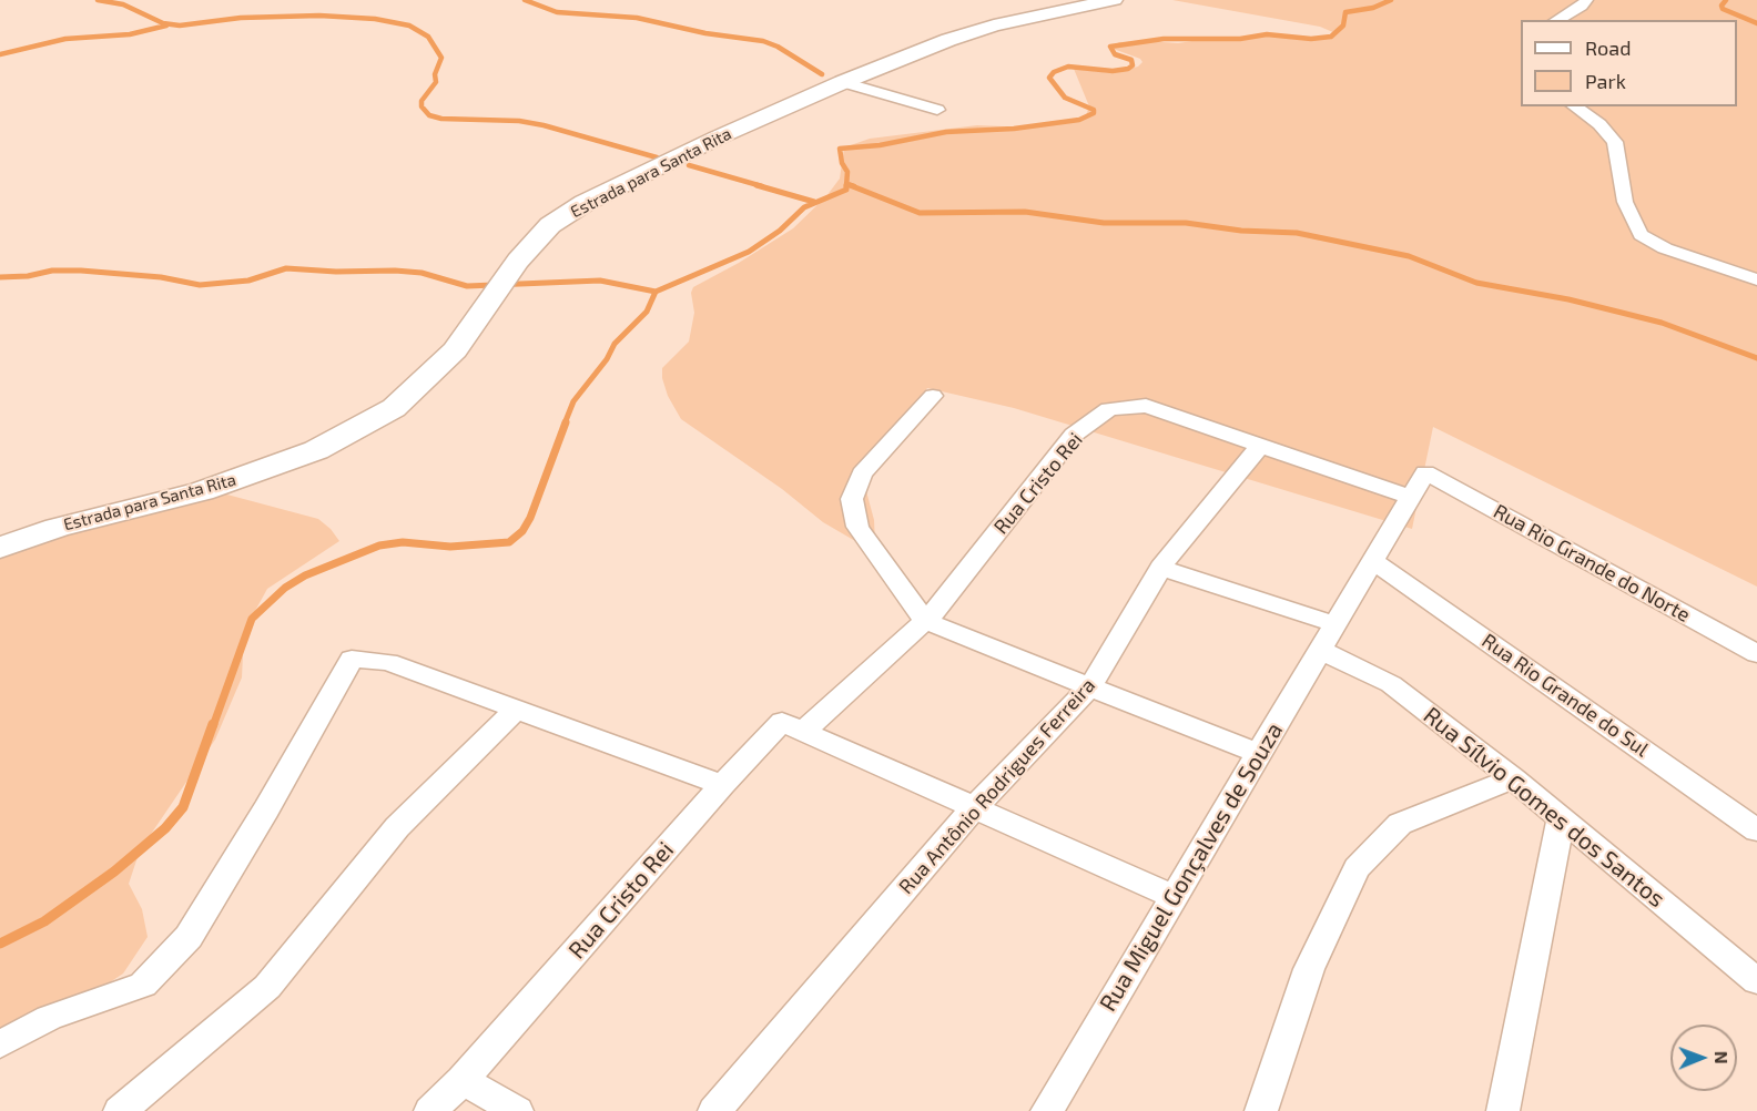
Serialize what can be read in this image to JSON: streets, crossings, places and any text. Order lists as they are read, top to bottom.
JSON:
{
  "streets": {
    "main road": ["Estrada para Santa Rita"],
    "street": [
      "Rua Cristo Rei",
      "Rua Rio Grande do Norte",
      "Rua Rio Grande do Sul",
      "Rua Antônio Rodrigues Ferreira",
      "Rua Sílvio Gomes dos Santos",
      "Rua Miguel Gonçalves de Souza"
    ]
  },
  "crossings": [
    ["Rua Cristo Rei", "Rua Antônio Rodrigues Ferreira"],
    ["Rua Cristo Rei", "Rua Miguel Gonçalves de Souza"],
    ["Rua Rio Grande do Norte", "Rua Miguel Gonçalves de Souza"],
    ["Rua Rio Grande do Sul", "Rua Miguel Gonçalves de Souza"],
    ["Rua Sílvio Gomes dos Santos", "Rua Miguel Gonçalves de Souza"]
  ],
  "legend": ["Road", "Park"],
  "north": "right"
}
